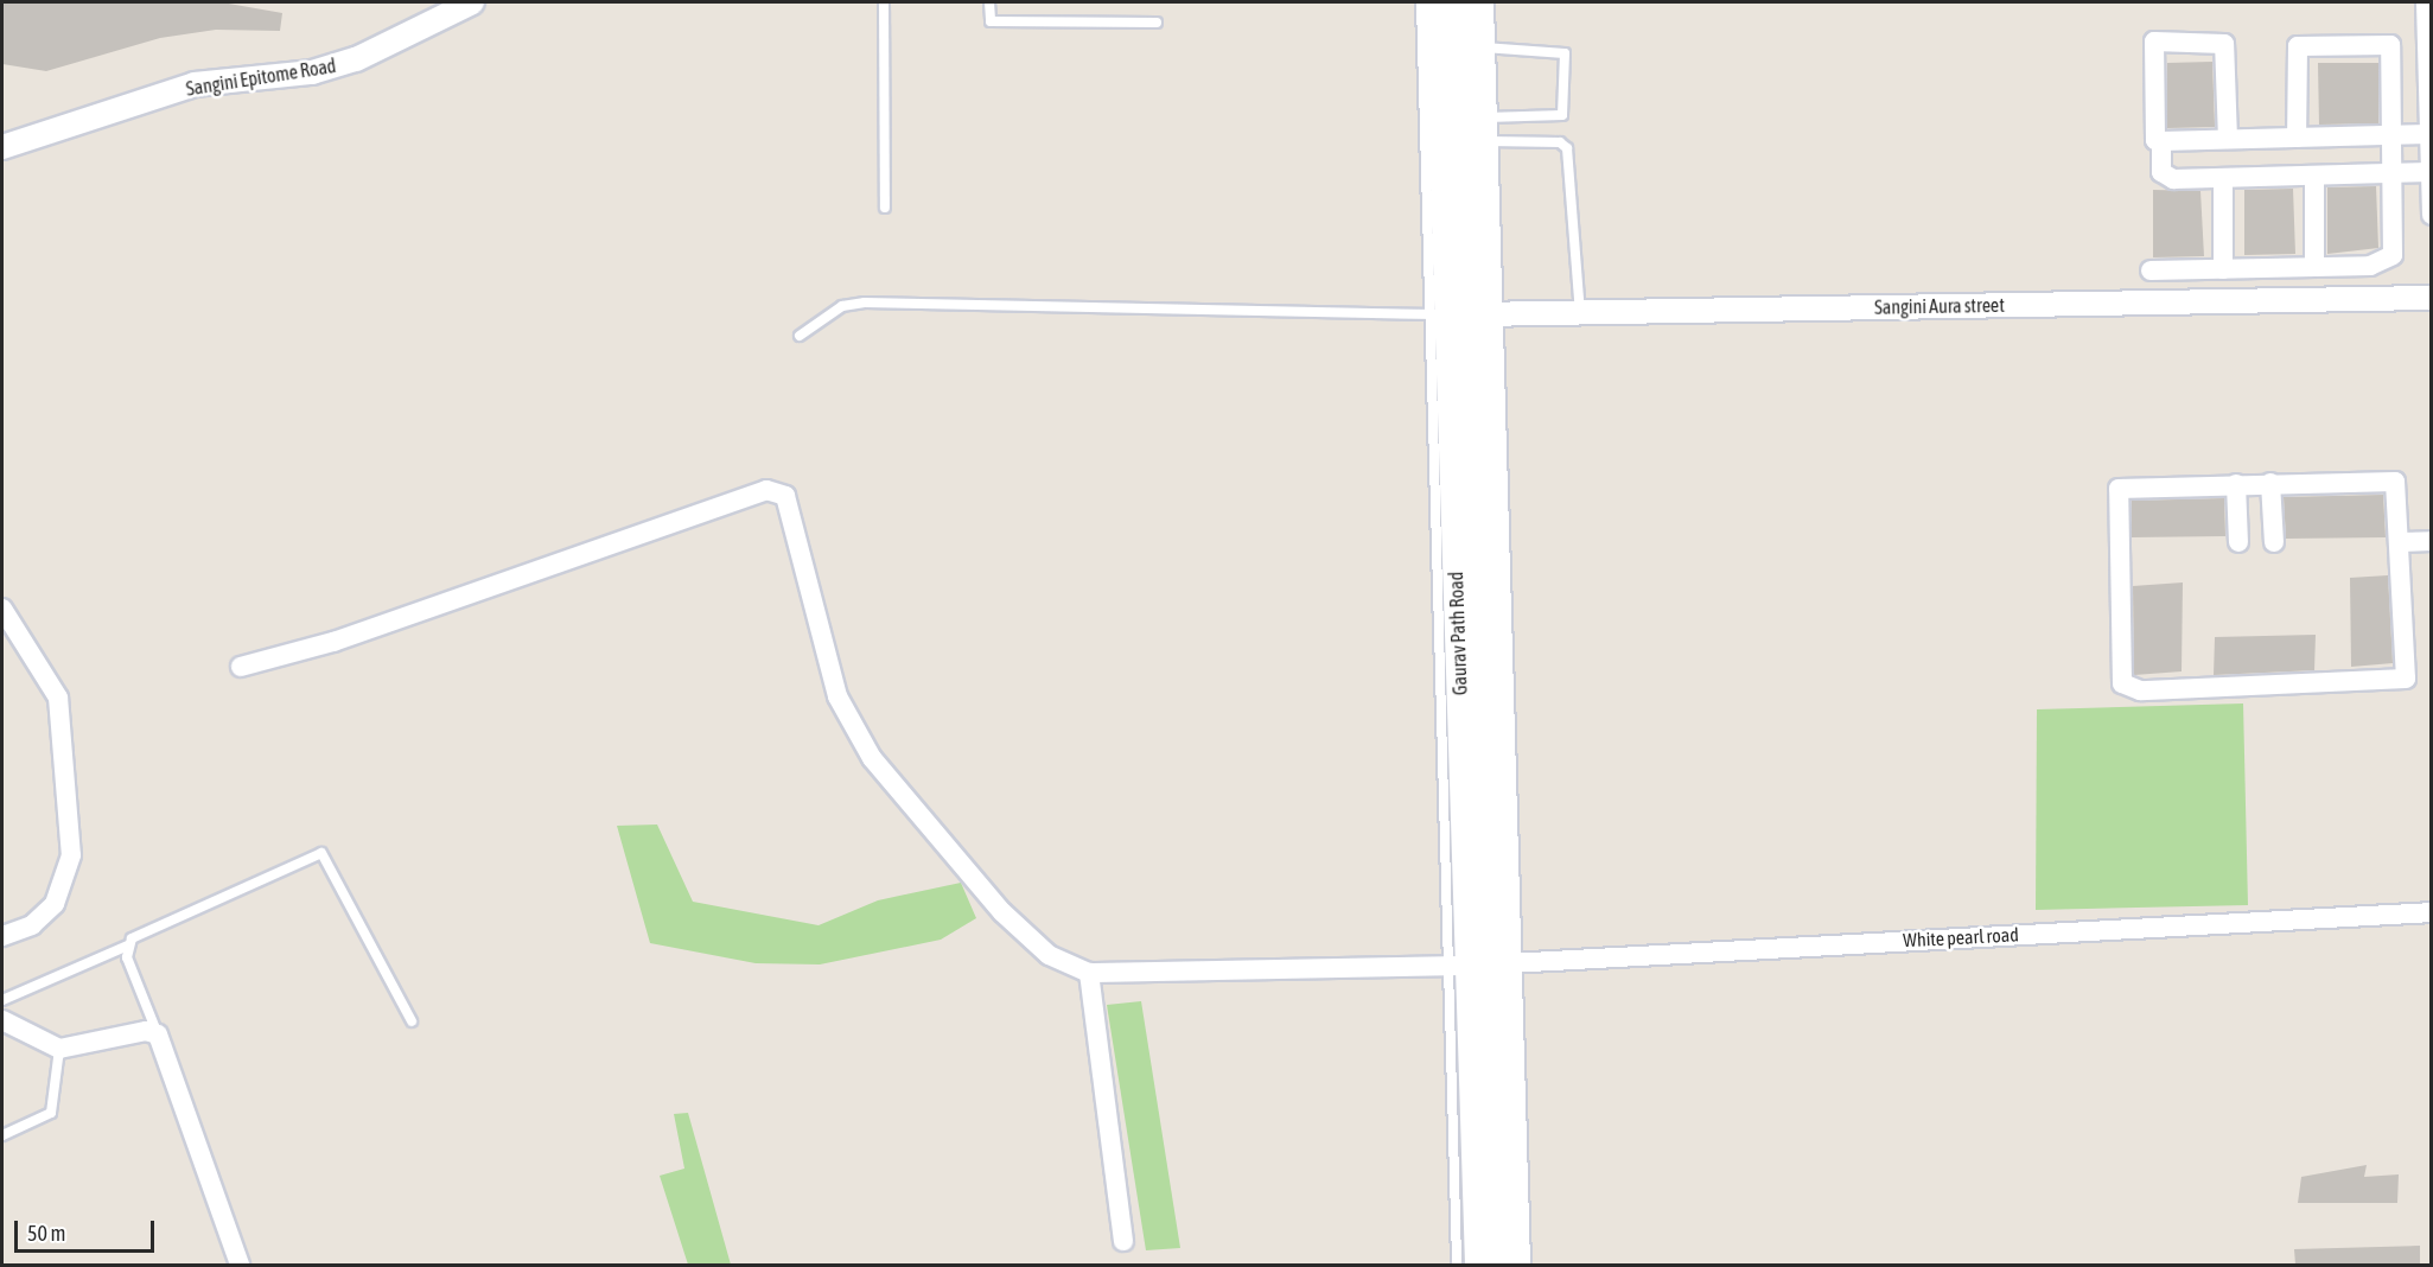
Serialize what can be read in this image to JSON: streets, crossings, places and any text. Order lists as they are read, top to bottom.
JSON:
{
  "streets": {
    "main road": ["Gaurav Path Road"],
    "street": ["Sangini Epitome Road", "Sangini Aura street", "White pearl road"]
  },
  "crossings": [
    ["Sangini Aura street", "Gaurav Path Road"],
    ["Gaurav Path Road", "White pearl road"]
  ],
  "scale_bar": "50 m"
}
